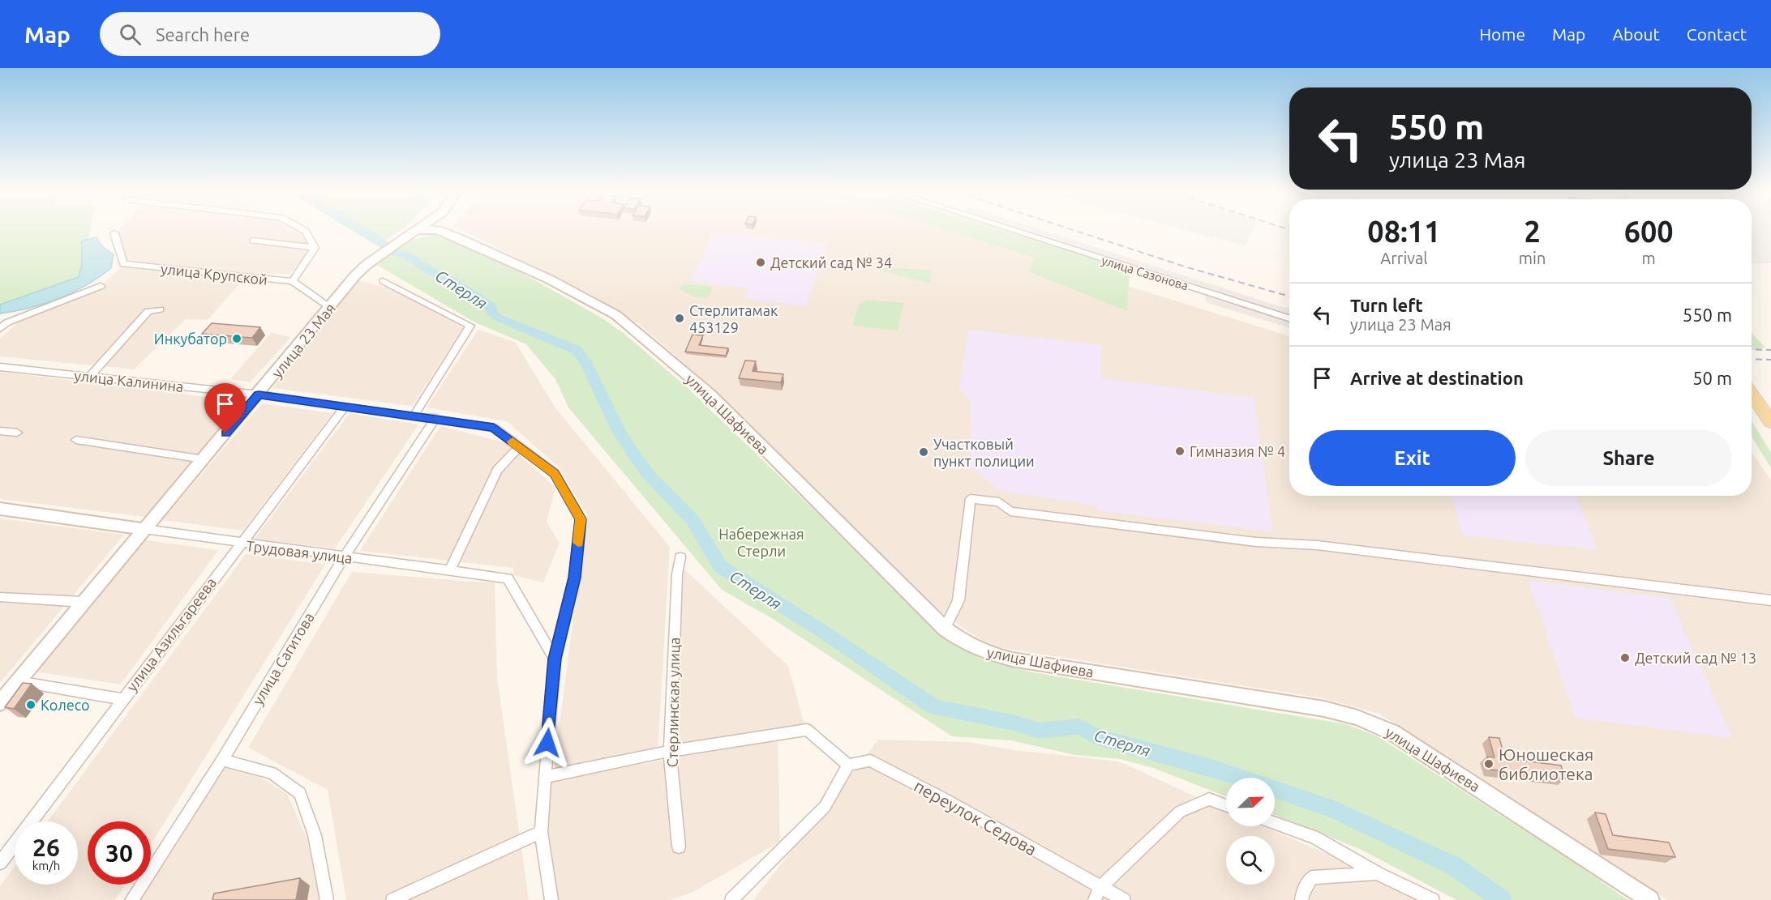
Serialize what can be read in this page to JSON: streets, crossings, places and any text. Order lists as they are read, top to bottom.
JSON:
{
  "streets": {
    "street": [
      "улица Сазонова",
      "улица Крупской",
      "улица 23 Мая",
      "улица Калинина",
      "улица Шафиева",
      "Трудовая улица",
      "улица Азильгареева",
      "улица Сагитова",
      "Стерлинская улица",
      "переулок Седова"
    ]
  },
  "crossings": [
    ["улица Крупской", "улица 23 Мая"],
    ["улица 23 Мая", "улица Калинина"],
    ["улица 23 Мая", "Трудовая улица"],
    ["улица Калинина", "Трудовая улица"],
    ["улица Калинина", "улица Азильгареева"],
    ["улица Калинина", "улица Сагитова"],
    ["Трудовая улица", "улица Азильгареева"],
    ["Трудовая улица", "улица Сагитова"]
  ],
  "water": ["Стерля"],
  "parks": ["Набережная Стерли"],
  "places": [
    "Детский сад № 34",
    "Стерлитамак 453129",
    "Инкубатор",
    "Гимназия № 4",
    "Участковый пункт полиции",
    "Детский сад № 13",
    "Колесо",
    "Юношеская библиотека"
  ],
  "north": "top right",
  "page": {
    "header": "Map",
    "search": "Search here",
    "nav": [
      "Home",
      "Map",
      "About",
      "Contact"
    ],
    "turn": ["550 m", "улица 23 Мая"],
    "eta": [
      "08:11",
      "Arrival",
      "2",
      "min",
      "600",
      "m"
    ],
    "list": [
      {
        "name": "Turn left",
        "note": "улица 23 Мая",
        "value": "550 m"
      },
      {
        "name": "Arrive at destination",
        "value": "50 m"
      }
    ],
    "buttons": ["Exit", "Share"],
    "speed": "26 km/h",
    "limit": "30"
  }
}
